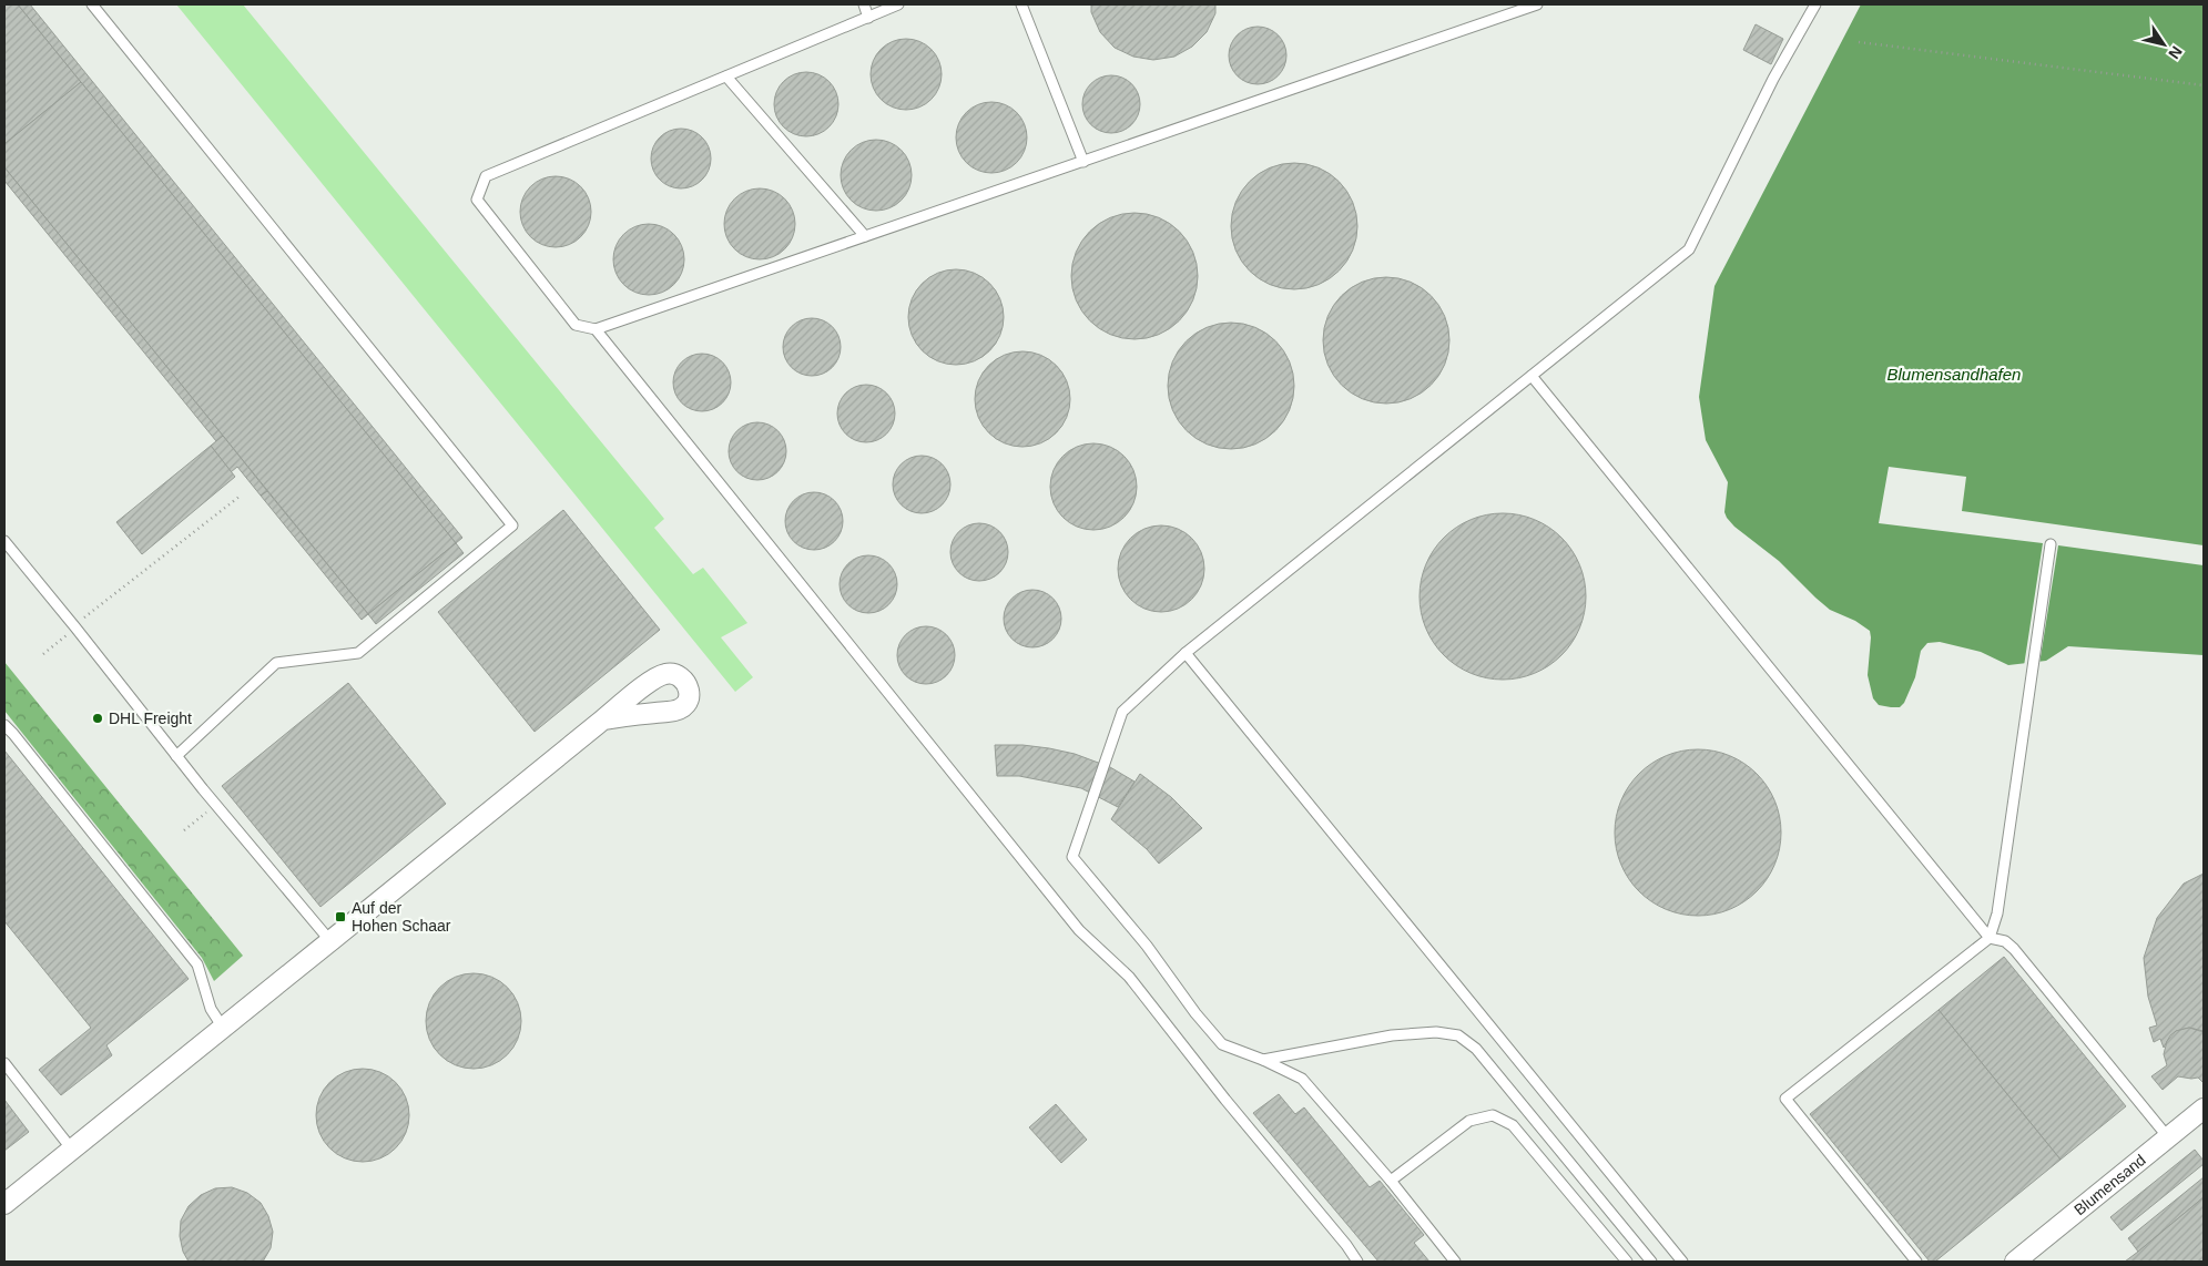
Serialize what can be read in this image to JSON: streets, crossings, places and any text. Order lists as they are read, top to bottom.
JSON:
{
  "streets": {
    "street": ["Blumensand"]
  },
  "water": ["Blumensandhafen"],
  "places": {
    "other": ["DHL Freight"],
    "transit": ["Auf der Hohen Schaar"]
  },
  "north": "bottom right"
}
